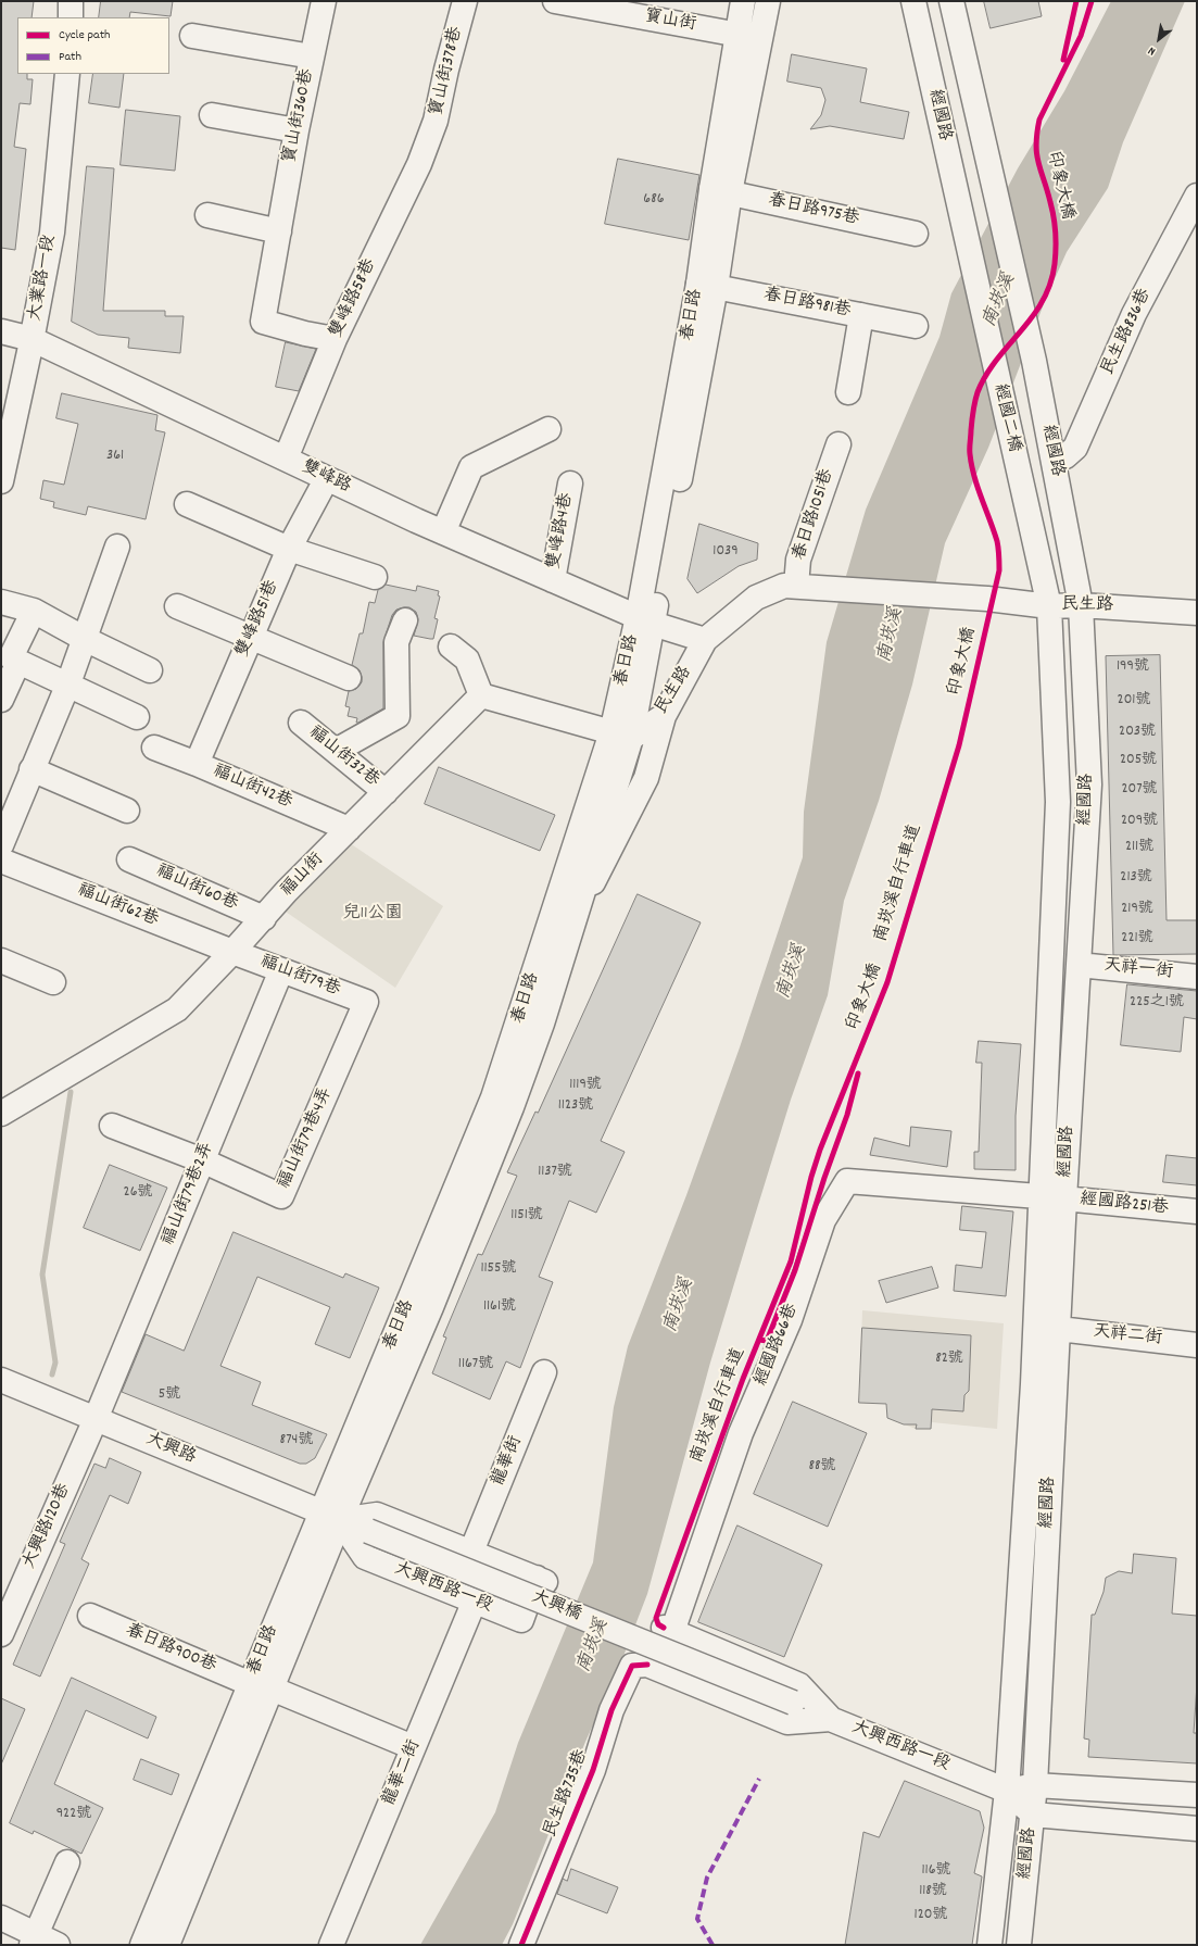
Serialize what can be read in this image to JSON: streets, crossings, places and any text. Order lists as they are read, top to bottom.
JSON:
{
  "streets": {
    "street": [
      "寶山街",
      "寶山街378巷",
      "經國路",
      "寶山街360巷",
      "春日路975巷",
      "大業路一段",
      "雙峰路58巷",
      "春日路981巷",
      "春日路",
      "民生路836巷",
      "經國二橋",
      "雙峰路",
      "春日路1051巷",
      "雙峰路4巷",
      "民生路",
      "雙峰路51巷",
      "福山街32巷",
      "福山街42巷",
      "福山街",
      "福山街60巷",
      "福山街62巷",
      "天祥一街",
      "福山街79巷",
      "福山街79巷4弄",
      "福山街79巷2弄",
      "經國路251巷",
      "天祥二街",
      "經國路66巷",
      "大興路",
      "龍華街",
      "大興路120巷",
      "大興西路一段",
      "大興橋",
      "春日路900巷",
      "龍華二街",
      "民生路735巷"
    ],
    "cycle path": ["印象大橋"]
  },
  "crossings": [
    ["寶山街", "春日路"],
    ["寶山街378巷", "雙峰路58巷"],
    ["經國路", "民生路836巷"],
    ["經國路", "經國二橋"],
    ["經國路", "民生路"],
    ["經國路", "天祥一街"],
    ["經國路", "經國路251巷"],
    ["經國路", "天祥二街"],
    ["經國路", "經國路66巷"],
    ["經國路", "大興西路一段"],
    ["寶山街360巷", "雙峰路58巷"],
    ["春日路975巷", "春日路"],
    ["大業路一段", "雙峰路"],
    ["雙峰路58巷", "雙峰路"],
    ["春日路981巷", "春日路"],
    ["春日路", "雙峰路"],
    ["春日路", "民生路"],
    ["春日路", "大興路"],
    ["春日路", "大興西路一段"],
    ["春日路", "大興橋"],
    ["春日路", "春日路900巷"],
    ["雙峰路", "雙峰路4巷"],
    ["雙峰路", "雙峰路51巷"],
    ["春日路1051巷", "民生路"],
    ["雙峰路51巷", "福山街42巷"],
    ["福山街32巷", "福山街"],
    ["福山街42巷", "福山街"],
    ["福山街", "福山街60巷"],
    ["福山街", "福山街62巷"],
    ["福山街", "福山街79巷"],
    ["福山街62巷", "福山街79巷"],
    ["福山街79巷", "福山街79巷4弄"],
    ["福山街79巷", "福山街79巷2弄"],
    ["福山街79巷4弄", "福山街79巷2弄"],
    ["福山街79巷2弄", "大興路"],
    ["福山街79巷2弄", "大興路120巷"],
    ["經國路251巷", "經國路66巷"],
    ["經國路66巷", "大興西路一段"],
    ["經國路66巷", "民生路735巷"],
    ["大興路", "大興路120巷"],
    ["大興路", "大興西路一段"],
    ["大興路", "大興橋"],
    ["龍華街", "大興西路一段"],
    ["大興西路一段", "大興橋"],
    ["大興西路一段", "龍華二街"],
    ["大興西路一段", "民生路735巷"],
    ["春日路900巷", "龍華二街"]
  ],
  "water": ["南崁溪"],
  "parks": ["兒11公園"],
  "house_numbers": [
    "686",
    "361",
    "1039",
    "199號",
    "201號",
    "203號",
    "205號",
    "207號",
    "209號",
    "211號",
    "213號",
    "219號",
    "221號",
    "225之1號",
    "1119號",
    "1123號",
    "1137號",
    "26號",
    "1151號",
    "1155號",
    "1161號",
    "82號",
    "1167號",
    "5號",
    "874號",
    "88號",
    "922號",
    "116號",
    "118號",
    "120號"
  ],
  "legend": ["Cycle path", "Path"],
  "north": "bottom left"
}
